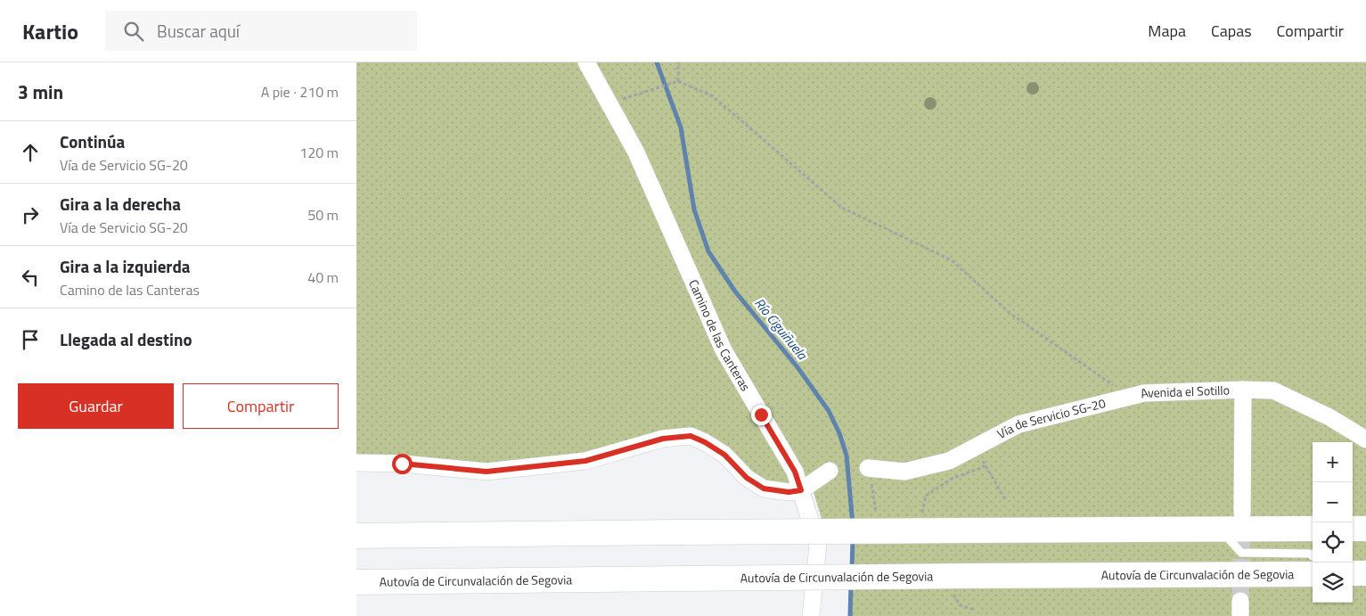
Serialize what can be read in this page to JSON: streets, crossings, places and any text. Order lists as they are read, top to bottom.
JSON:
{
  "streets": {
    "highway": ["Autovía de Circunvalación de Segovia"],
    "street": ["Camino de las Canteras", "Avenida el Sotillo", "Vía de Servicio SG-20"]
  },
  "crossings": [
    ["Avenida el Sotillo", "Vía de Servicio SG-20"]
  ],
  "water": ["Río Ciguiñuela"],
  "page": {
    "header": "Kartio",
    "search": "Buscar aquí",
    "nav": ["Mapa", "Capas", "Compartir"],
    "heading": ["3 min", "A pie · 210 m"],
    "list": [
      ["Continúa", "Vía de Servicio SG-20", "120 m"],
      ["Gira a la derecha", "Vía de Servicio SG-20", "50 m"],
      ["Gira a la izquierda", "Camino de las Canteras", "40 m"],
      "Llegada al destino"
    ],
    "buttons": ["Guardar", "Compartir"],
    "map_buttons": ["+", "−"]
  }
}
